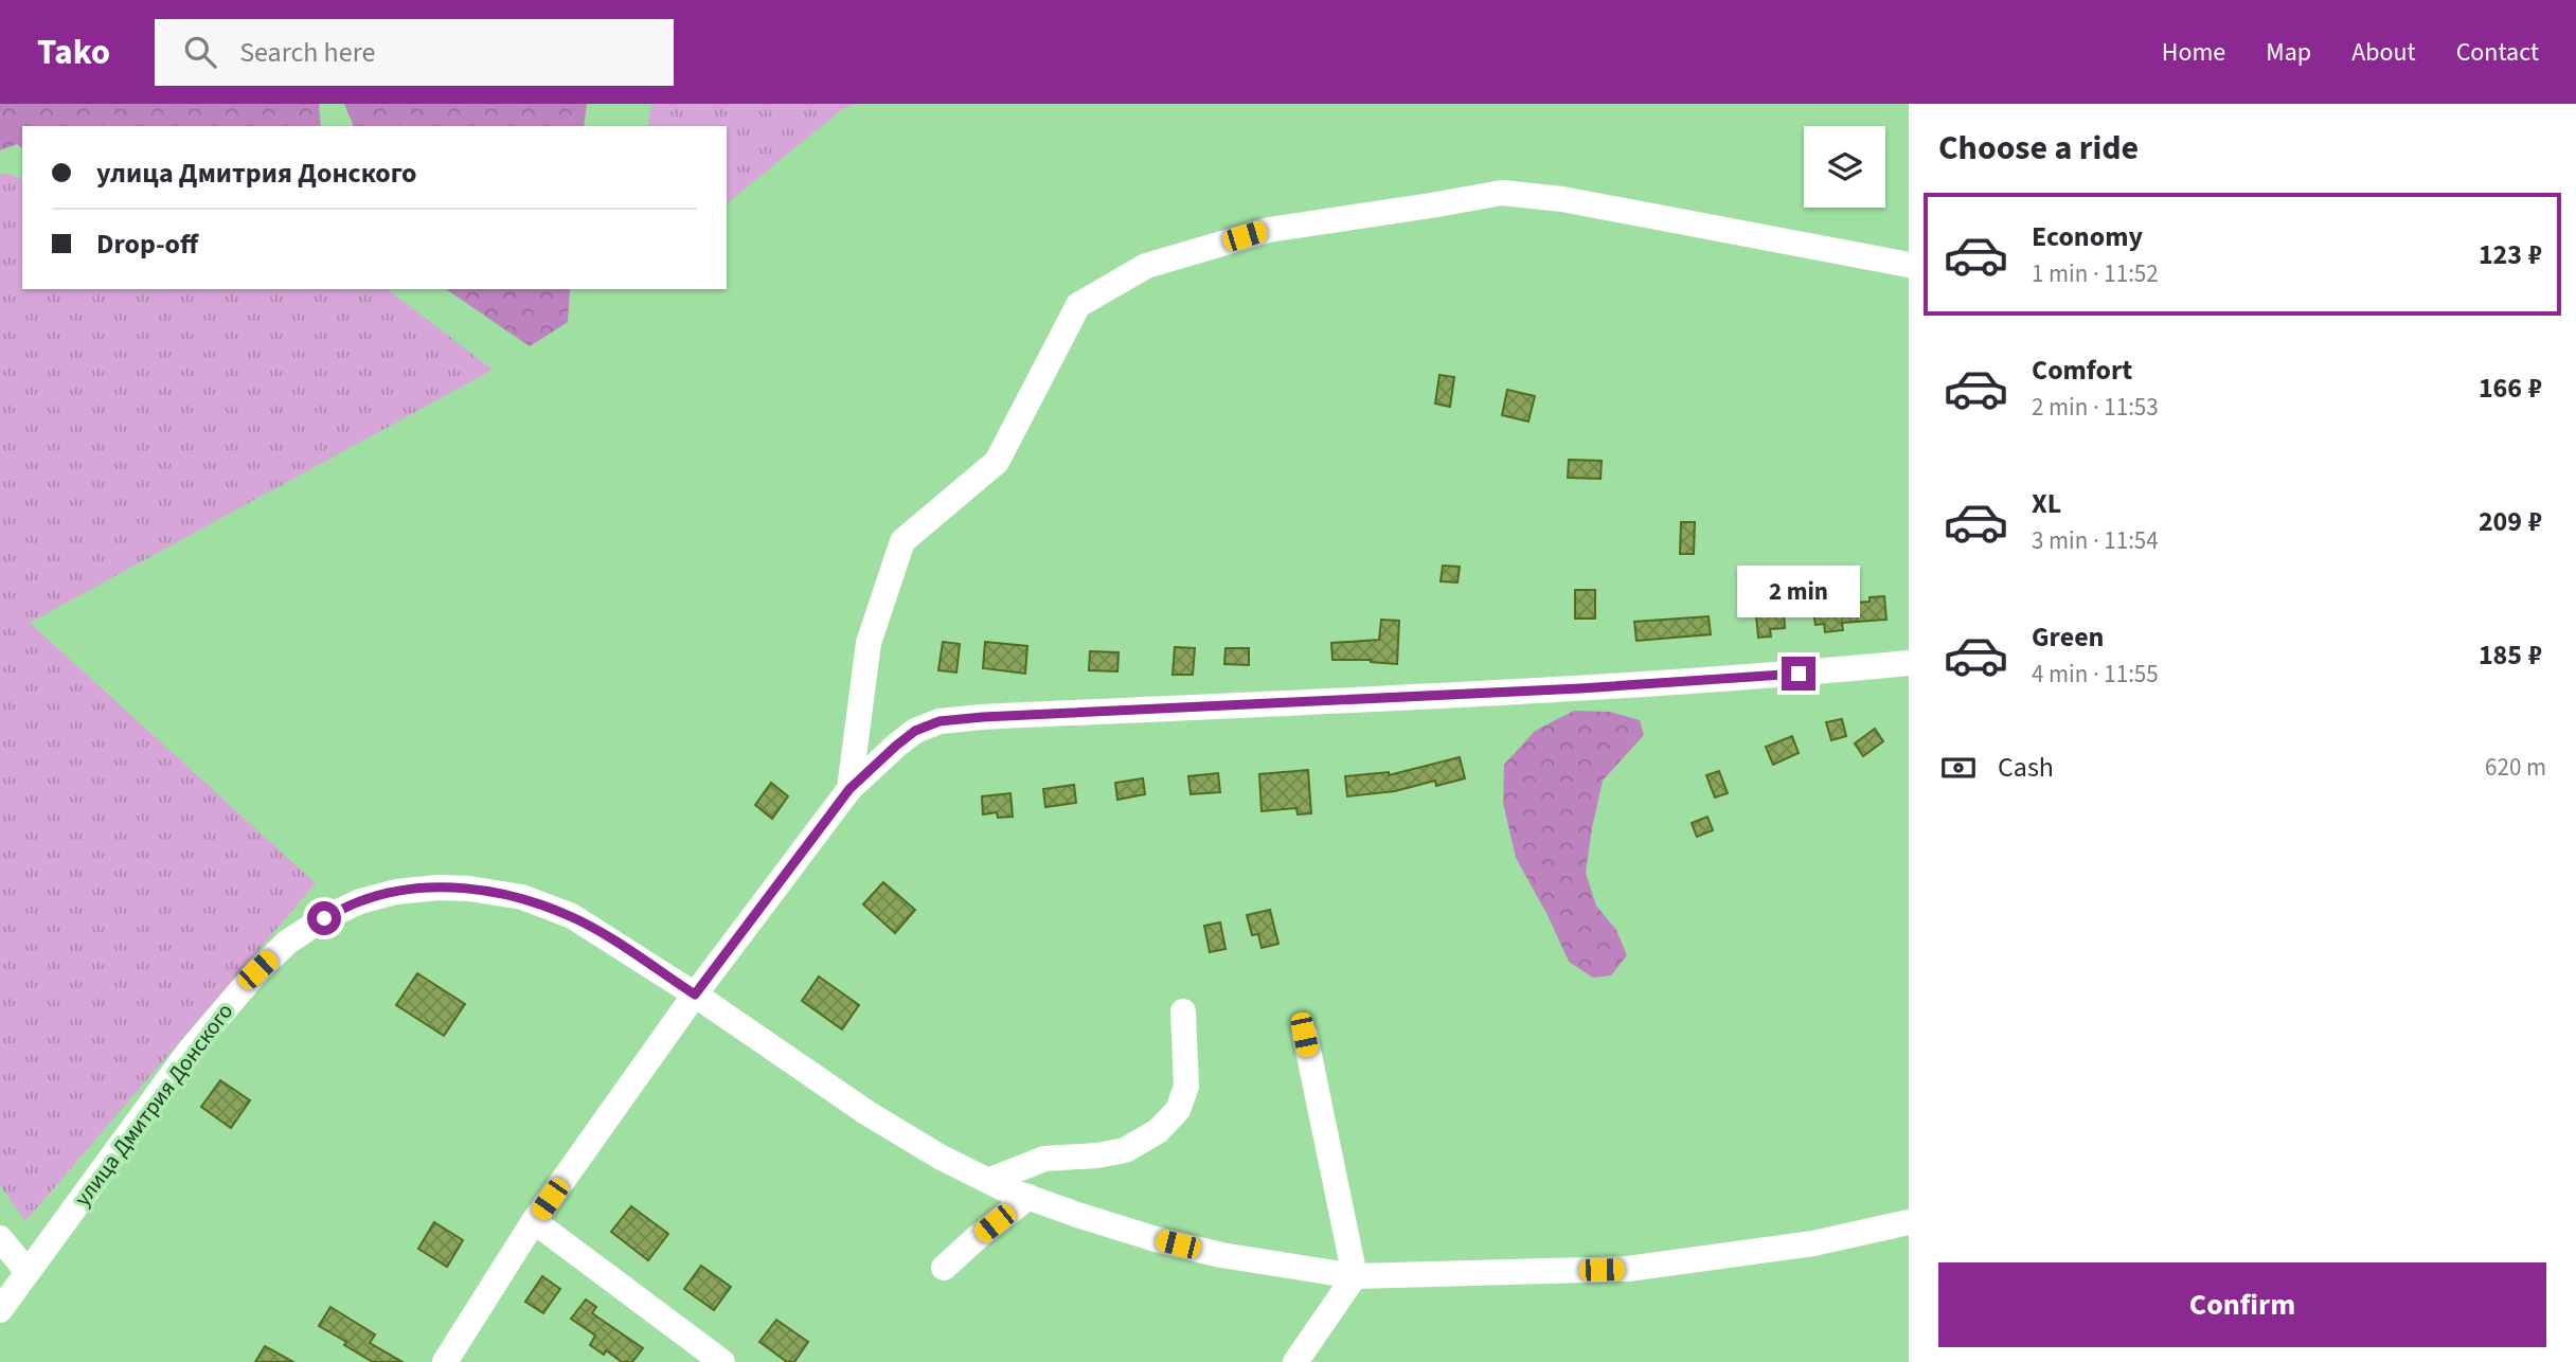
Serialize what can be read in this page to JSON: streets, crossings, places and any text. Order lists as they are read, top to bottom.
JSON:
{
  "streets": {
    "street": ["улица Дмитрия Донского"]
  },
  "page": {
    "header": "Tako",
    "search": "Search here",
    "nav": [
      "Home",
      "Map",
      "About",
      "Contact"
    ],
    "heading": "Choose a ride",
    "banner": ["улица Дмитрия Донского", "Drop-off"],
    "list": [
      {
        "name": "Economy",
        "note": "1 min · 11:52",
        "value": "123 ₽"
      },
      {
        "name": "Comfort",
        "note": "2 min · 11:53",
        "value": "166 ₽"
      },
      {
        "name": "XL",
        "note": "3 min · 11:54",
        "value": "209 ₽"
      },
      {
        "name": "Green",
        "note": "4 min · 11:55",
        "value": "185 ₽"
      }
    ],
    "bubble": "2 min",
    "pay": ["Cash", "620 m"],
    "buttons": "Confirm"
  }
}
